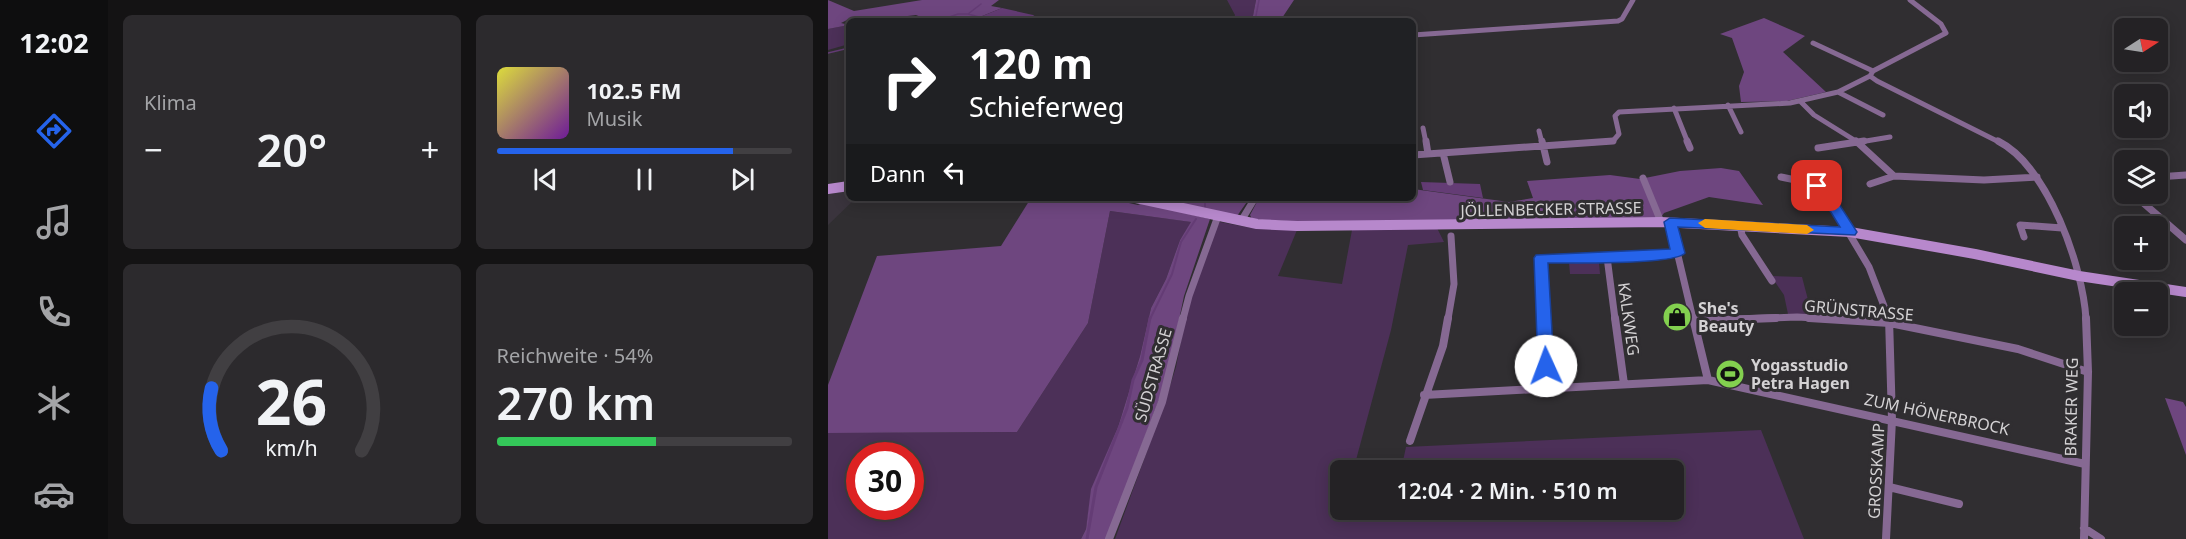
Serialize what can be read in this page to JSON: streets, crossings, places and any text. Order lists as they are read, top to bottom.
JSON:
{
  "streets": {
    "main road": ["JÖLLENBECKER STRASSE"],
    "street": [
      "GRÜNSTRASSE",
      "KALKWEG",
      "SÜDSTRASSE",
      "BRAKER WEG",
      "ZUM HÖNERBROCK",
      "GROSSKAMP"
    ]
  },
  "crossings": [
    ["JÖLLENBECKER STRASSE", "SÜDSTRASSE"],
    ["JÖLLENBECKER STRASSE", "BRAKER WEG"],
    ["JÖLLENBECKER STRASSE", "GROSSKAMP"],
    ["GRÜNSTRASSE", "BRAKER WEG"],
    ["GRÜNSTRASSE", "GROSSKAMP"],
    ["KALKWEG", "ZUM HÖNERBROCK"],
    ["BRAKER WEG", "ZUM HÖNERBROCK"],
    ["ZUM HÖNERBROCK", "GROSSKAMP"]
  ],
  "places": {
    "shop": ["She's Beauty"],
    "sports": ["Yogasstudio Petra Hagen"]
  },
  "north": "right",
  "page": {
    "tabs": "12:02",
    "tile": [
      "Klima",
      ["Reichweite · 54%", "270 km"]
    ],
    "map_buttons": ["+", "−"],
    "turn": ["120 m", "Schieferweg"],
    "song": ["102.5 FM", "Musik"],
    "heat": ["−", "20°", "+"],
    "then": "Dann",
    "limit": "30",
    "trip": "12:04 · 2 Min. · 510 m",
    "gauge": ["26", "km/h"]
  }
}
